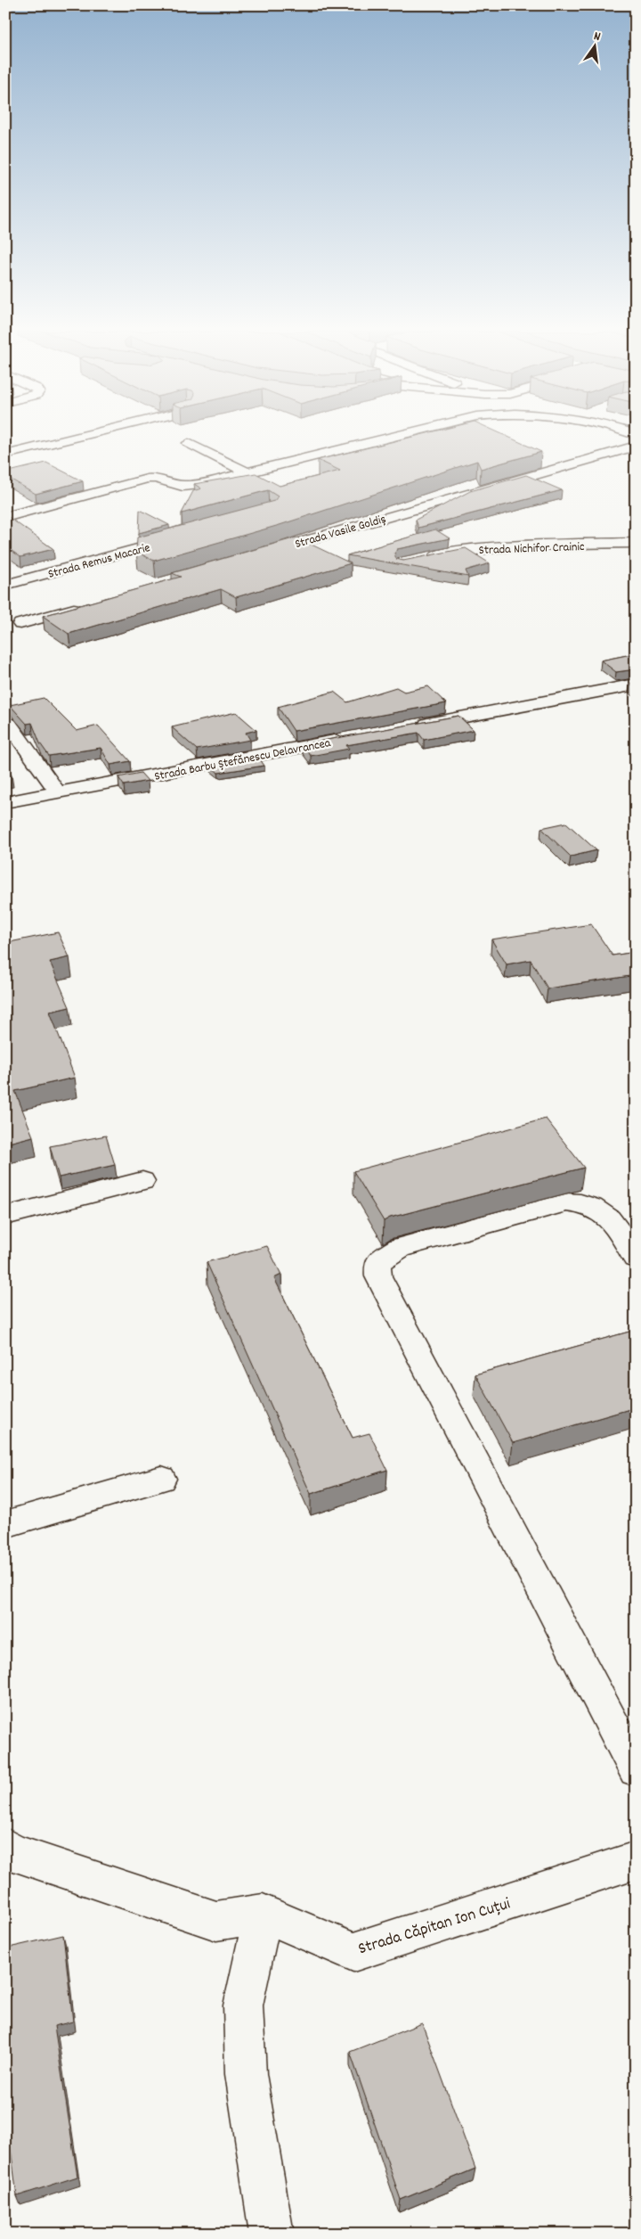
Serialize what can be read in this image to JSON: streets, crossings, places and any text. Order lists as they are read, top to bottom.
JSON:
{
  "streets": {
    "street": [
      "Strada Vasile Goldiș",
      "Strada Nichifor Crainic",
      "Strada Remus Macarie",
      "Strada Barbu Ștefănescu Delavrancea",
      "Strada Căpitan Ion Cuțui"
    ]
  },
  "north": "top"
}
